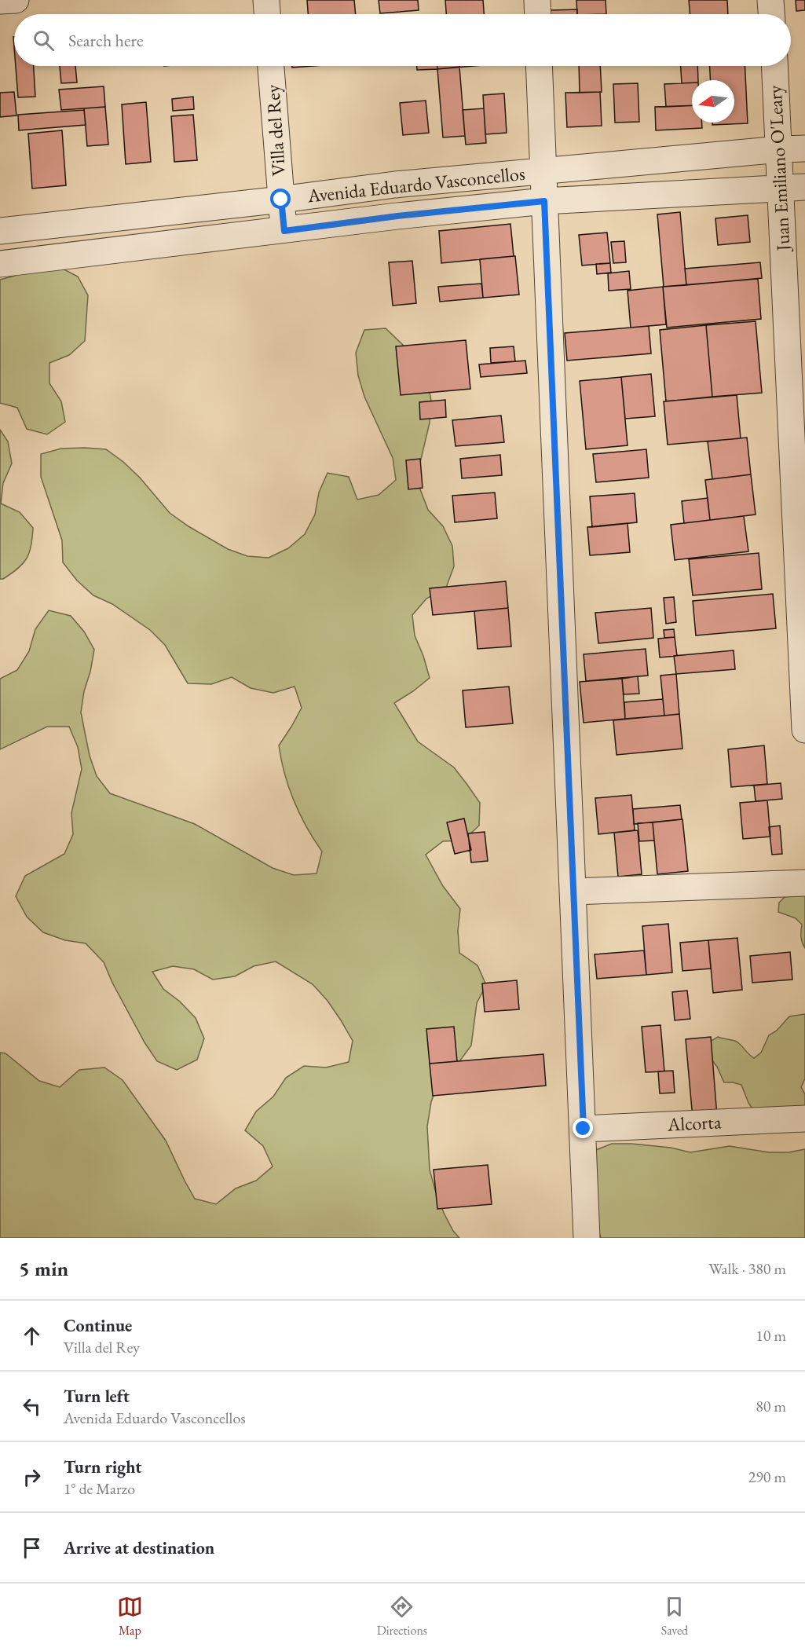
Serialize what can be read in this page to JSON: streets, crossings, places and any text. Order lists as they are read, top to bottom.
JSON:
{
  "streets": {
    "street": [
      "Villa del Rey",
      "Juan Emiliano O'Leary",
      "Avenida Eduardo Vasconcellos",
      "Alcorta"
    ]
  },
  "crossings": [
    ["Villa del Rey", "Avenida Eduardo Vasconcellos"],
    ["Juan Emiliano O'Leary", "Avenida Eduardo Vasconcellos"]
  ],
  "north": "left",
  "page": {
    "search": "Search here",
    "heading": ["5 min", "Walk · 380 m"],
    "list": [
      ["Continue", "Villa del Rey", "10 m"],
      ["Turn left", "Avenida Eduardo Vasconcellos", "80 m"],
      ["Turn right", "1° de Marzo", "290 m"],
      "Arrive at destination"
    ],
    "nav": ["Map", "Directions", "Saved"]
  }
}
